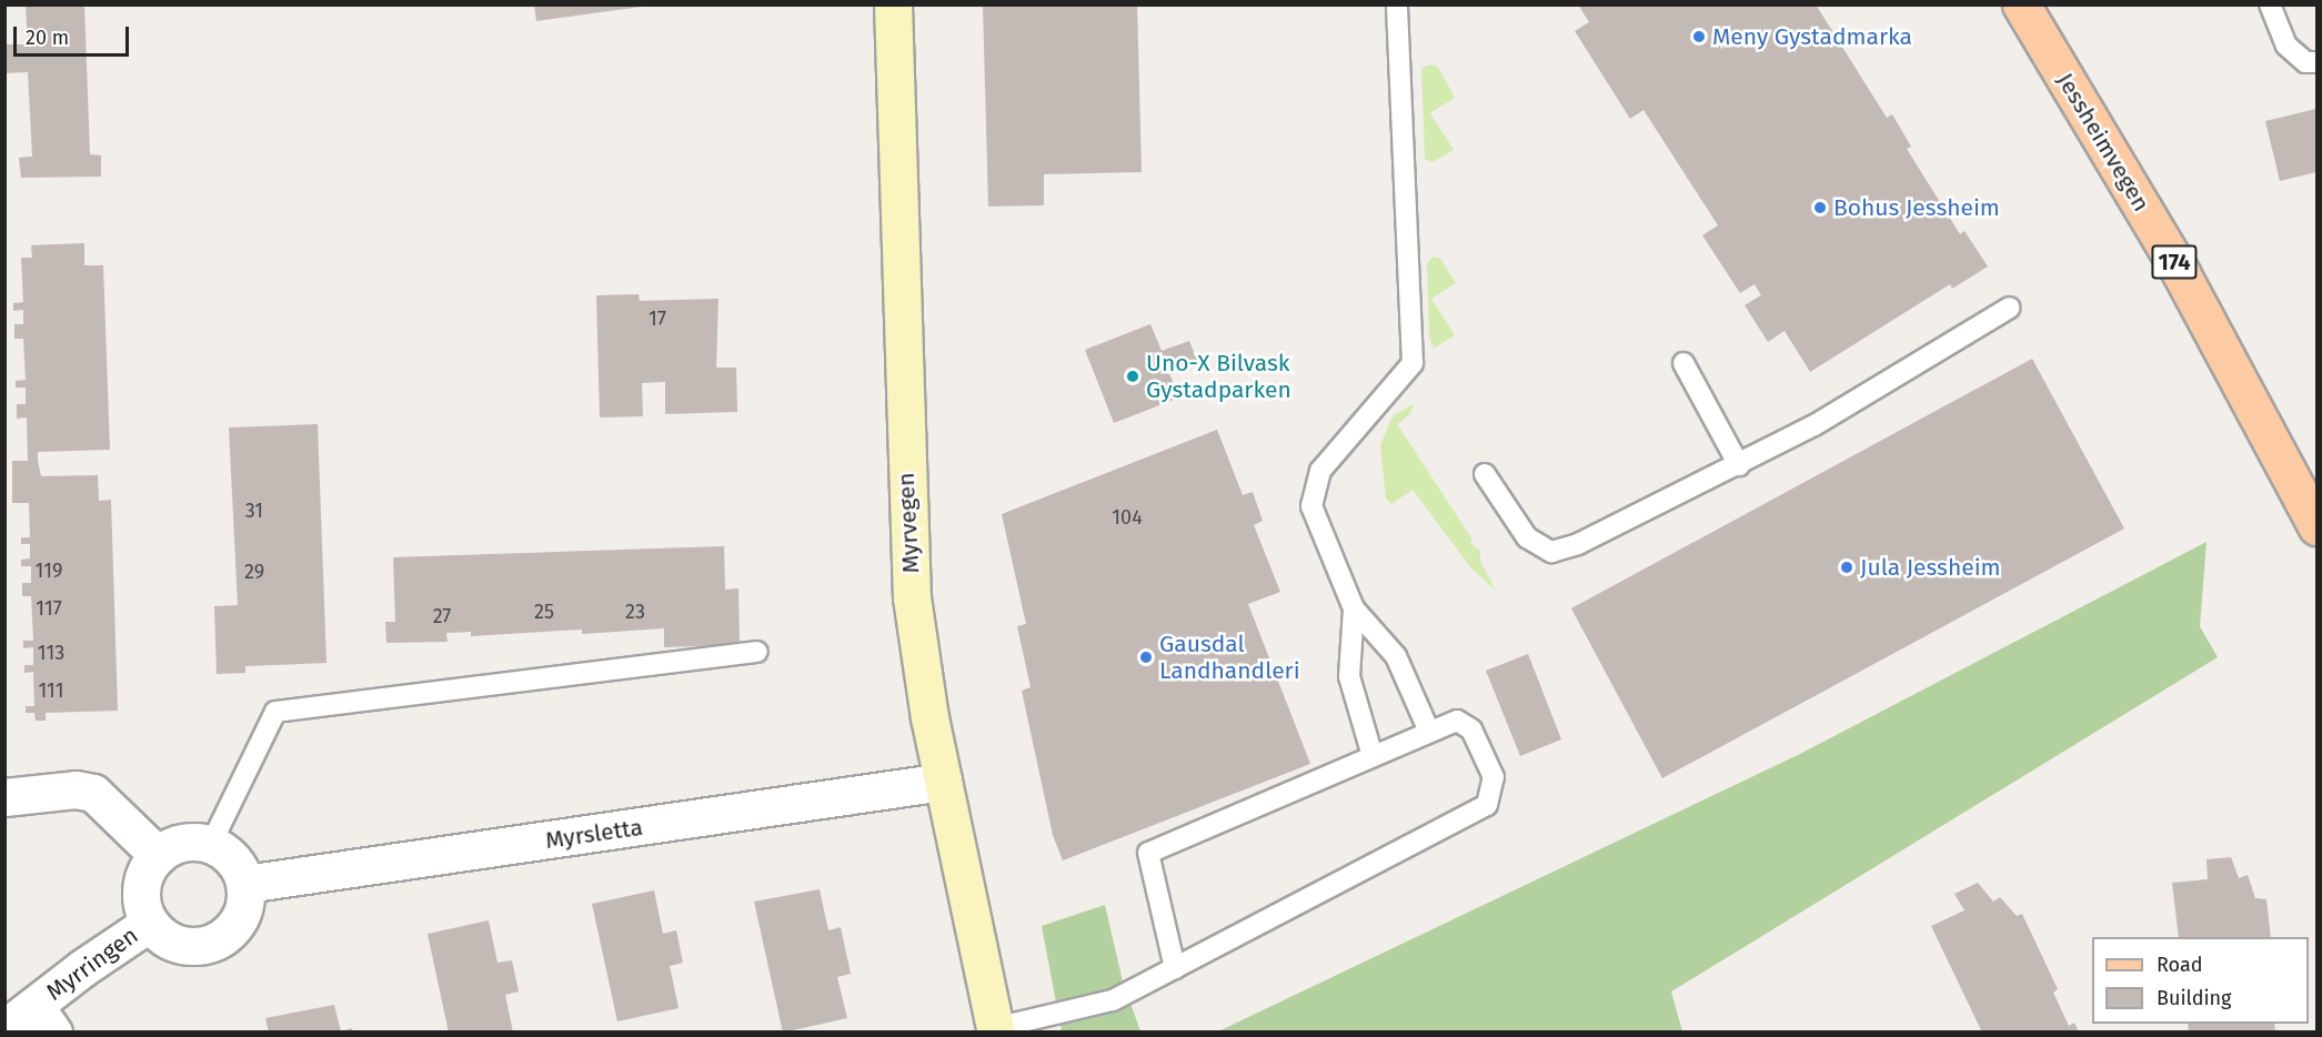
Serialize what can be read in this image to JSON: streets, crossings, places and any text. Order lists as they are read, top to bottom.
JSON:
{
  "streets": {
    "main road": ["Jessheimvegen", "174"],
    "street": ["Myrvegen", "Myrsletta", "Myrringen"]
  },
  "crossings": [
    ["Myrvegen", "Myrsletta"],
    ["Myrsletta", "Myrringen"]
  ],
  "places": [
    "Meny Gystadmarka",
    "Bohus Jessheim",
    "Uno-X Bilvask Gystadparken",
    "Jula Jessheim",
    "Gausdal Landhandleri"
  ],
  "house_numbers": [
    "17",
    "31",
    "104",
    "119",
    "29",
    "117",
    "25",
    "23",
    "27",
    "113",
    "111"
  ],
  "legend": ["Road", "Building"],
  "scale_bar": "20 m"
}
